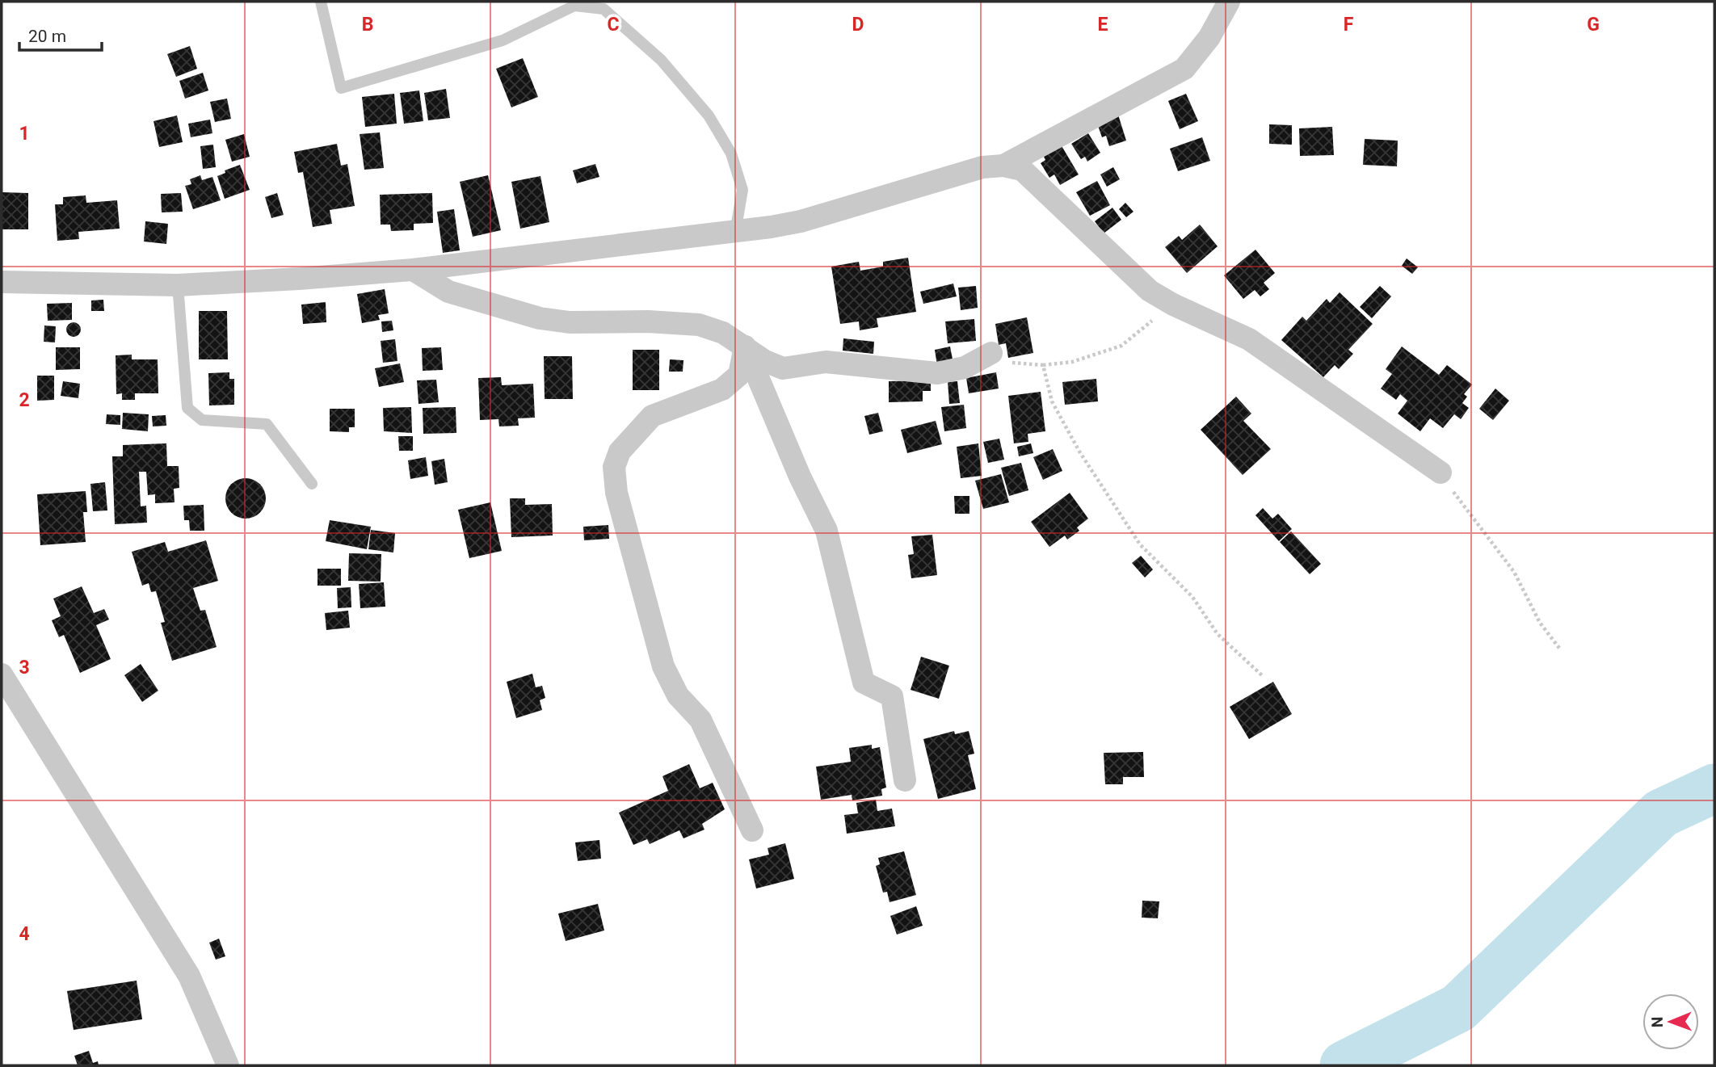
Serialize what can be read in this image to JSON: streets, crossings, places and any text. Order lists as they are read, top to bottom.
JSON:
{
  "scale_bar": "20 m",
  "north": "left",
  "grid": {
    "columns": [
      "B",
      "C",
      "D",
      "E",
      "F",
      "G"
    ],
    "rows": [
      "1",
      "2",
      "3",
      "4"
    ]
  }
}
